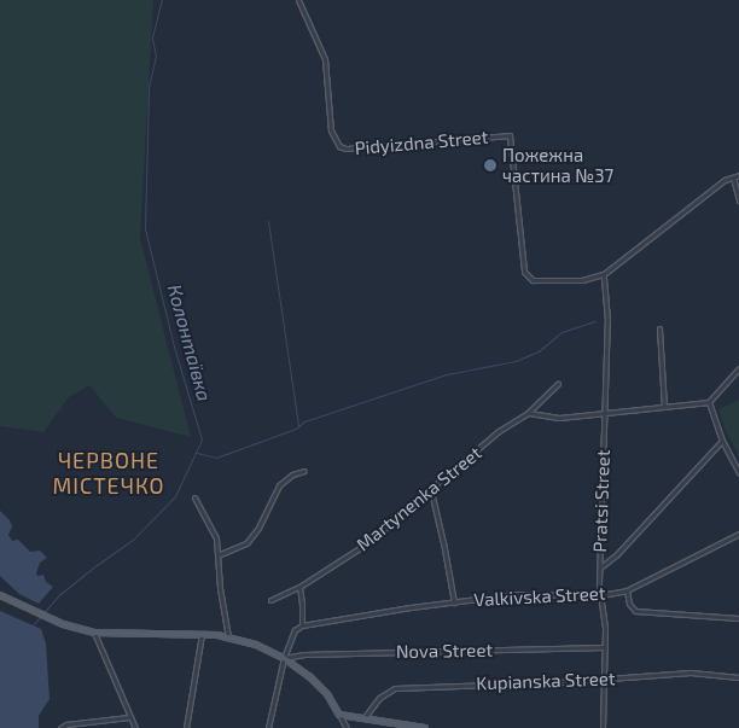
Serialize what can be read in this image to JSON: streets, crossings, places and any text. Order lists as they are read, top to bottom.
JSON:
{
  "streets": {
    "street": [
      "Pidyizdna Street",
      "Martynenka Street",
      "Pratsi Street",
      "Valkivska Street",
      "Nova Street",
      "Kupianska Street"
    ]
  },
  "crossings": [
    ["Pidyizdna Street", "Pratsi Street"],
    ["Pratsi Street", "Valkivska Street"],
    ["Pratsi Street", "Nova Street"],
    ["Pratsi Street", "Kupianska Street"],
    ["Valkivska Street", "Nova Street"]
  ],
  "districts": ["ЧЕРВОНЕ МІСТЕЧКО"],
  "water": ["Колонтаївка"],
  "places": ["Пожежна частина №37"]
}
